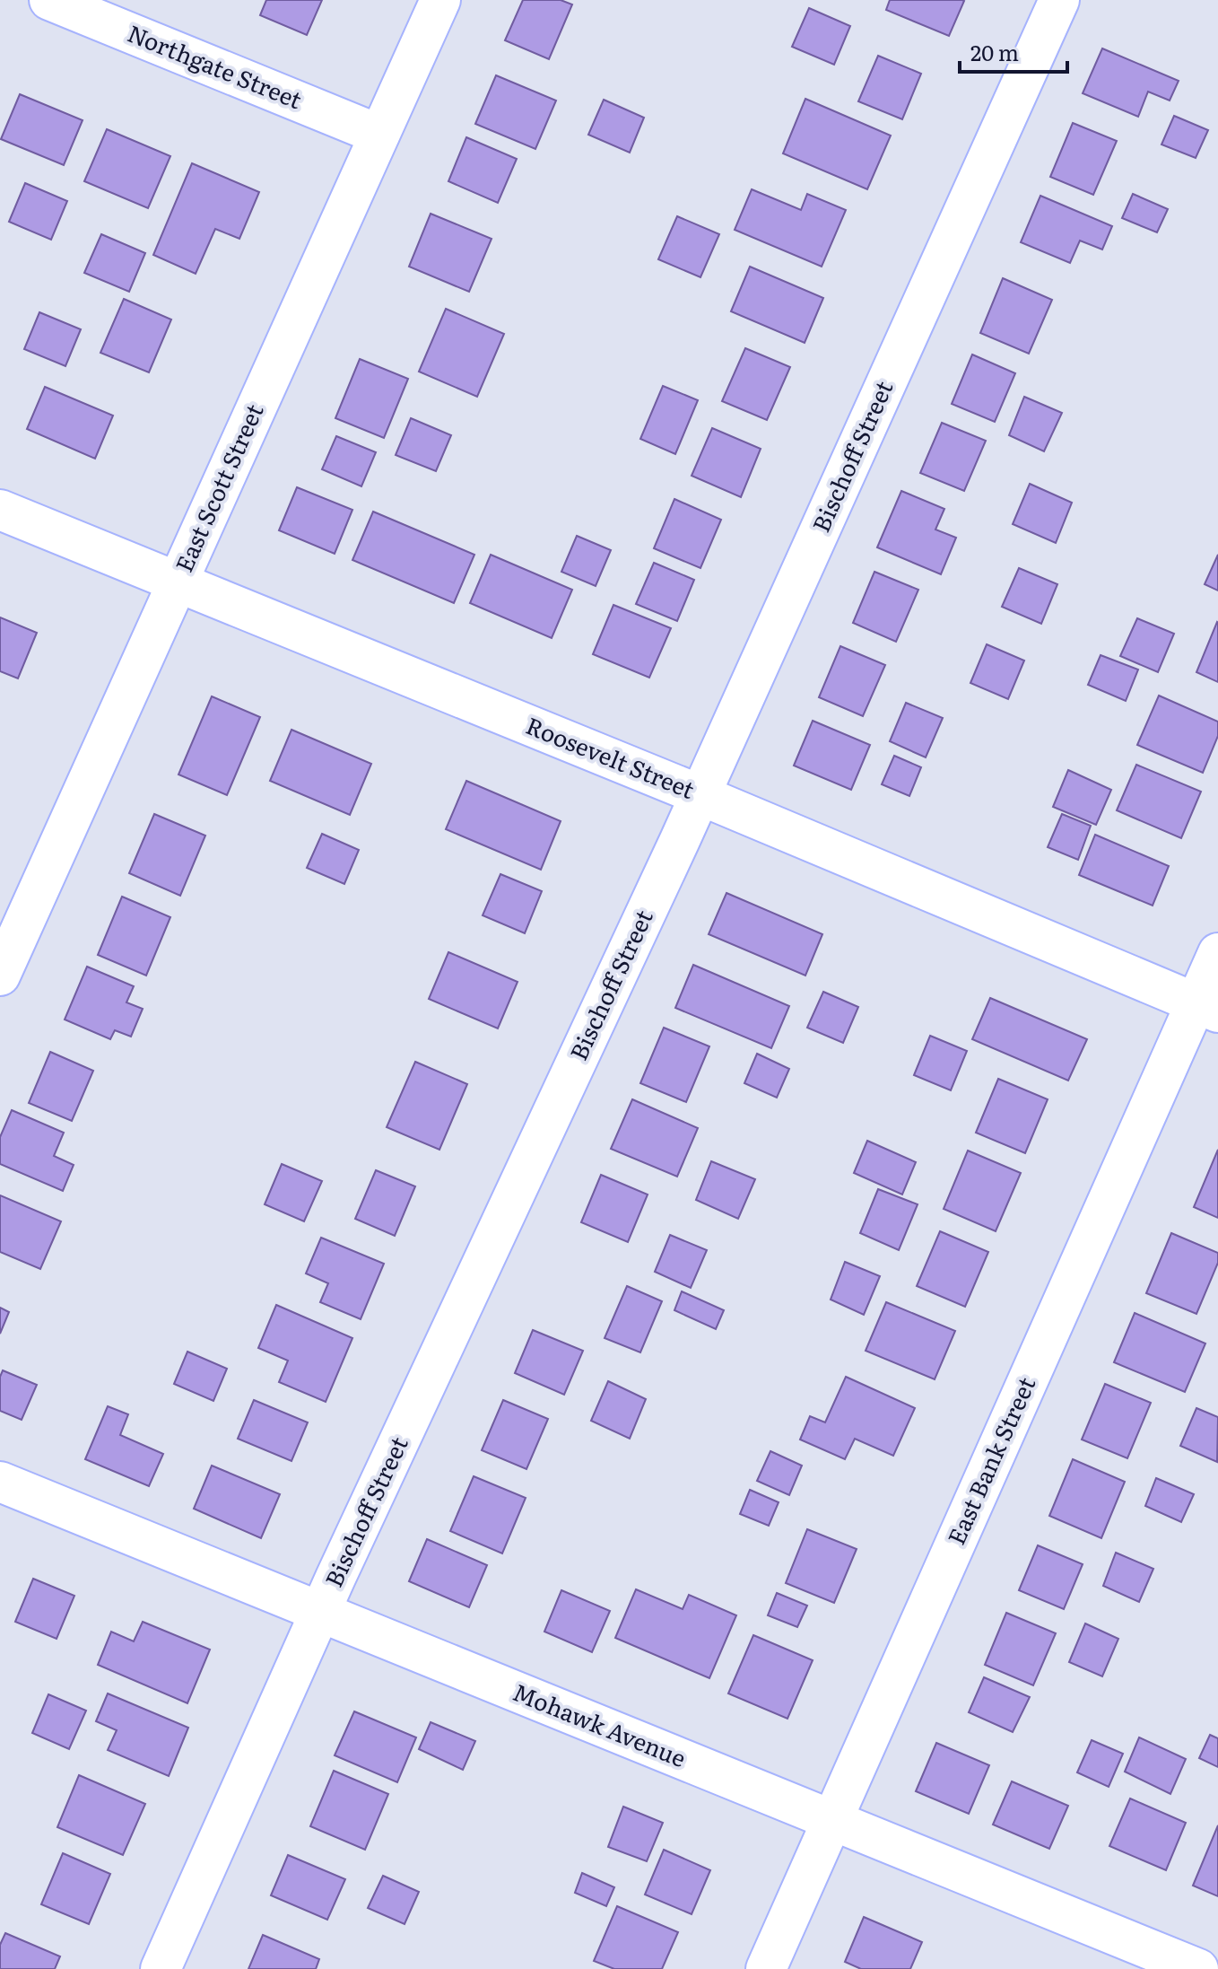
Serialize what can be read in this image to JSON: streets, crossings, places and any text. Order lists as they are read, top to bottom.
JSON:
{
  "streets": {
    "street": [
      "Northgate Street",
      "Bischoff Street",
      "East Scott Street",
      "Roosevelt Street",
      "East Bank Street",
      "Mohawk Avenue"
    ]
  },
  "crossings": [
    ["Northgate Street", "East Scott Street"],
    ["Bischoff Street", "Roosevelt Street"],
    ["Bischoff Street", "Mohawk Avenue"],
    ["East Scott Street", "Roosevelt Street"],
    ["Roosevelt Street", "East Bank Street"],
    ["East Bank Street", "Mohawk Avenue"]
  ],
  "scale_bar": "20 m"
}
